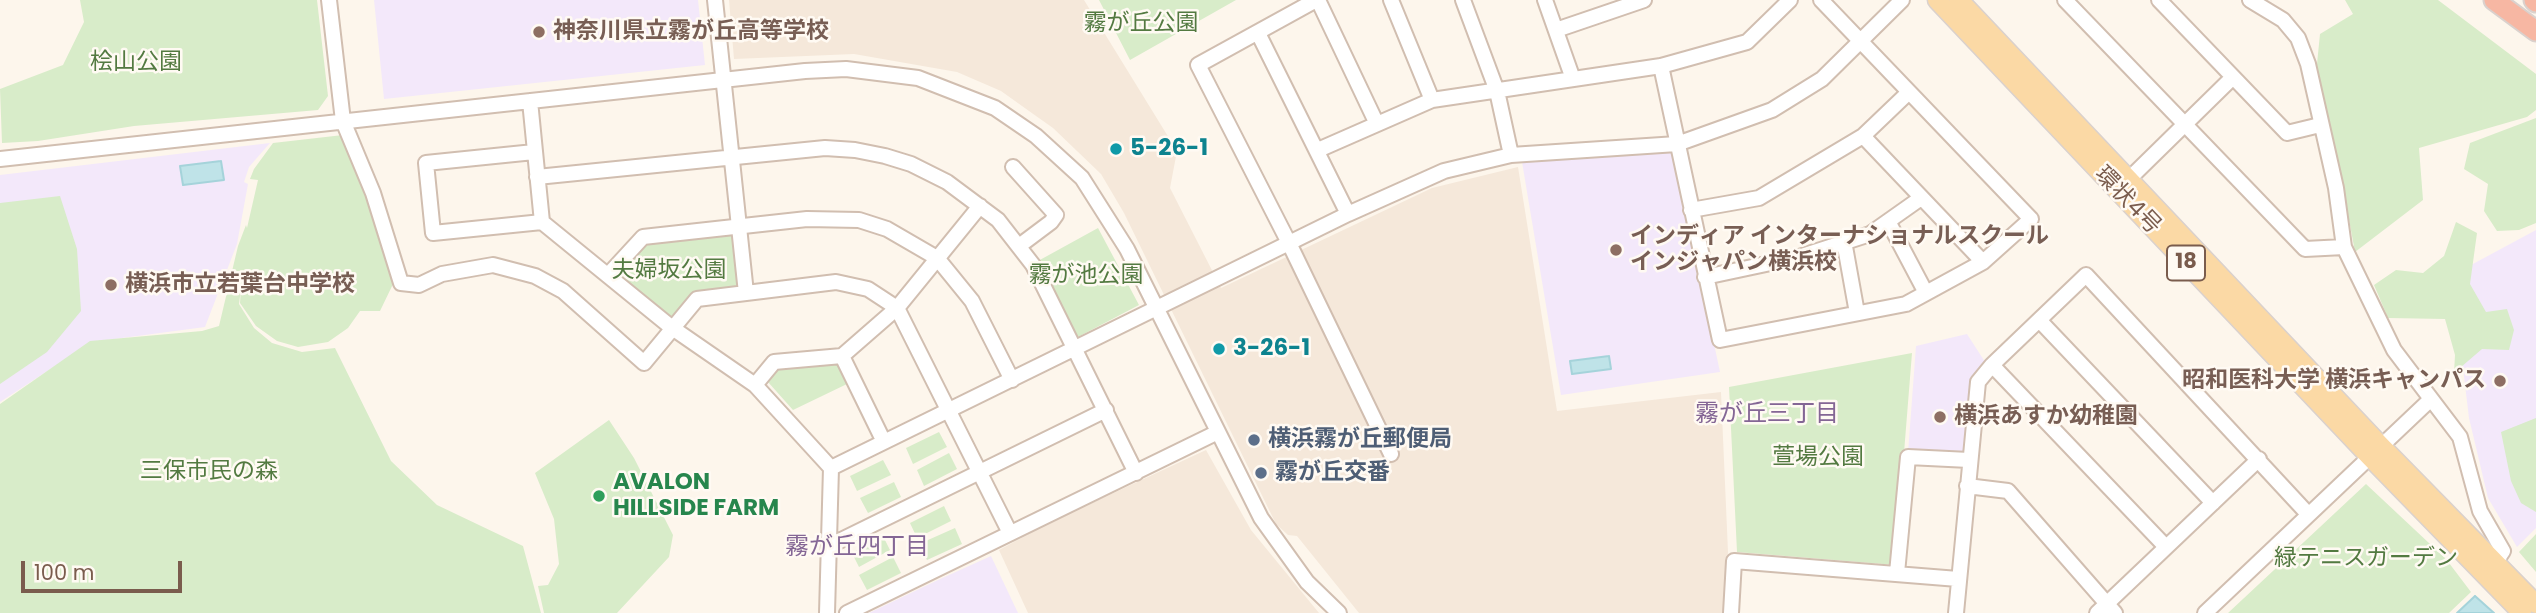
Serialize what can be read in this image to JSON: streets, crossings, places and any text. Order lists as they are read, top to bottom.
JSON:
{
  "streets": {
    "main road": ["環状4号", "18"]
  },
  "districts": ["霧が丘三丁目", "霧が丘四丁目"],
  "parks": [
    "霧が丘公園",
    "桧山公園",
    "夫婦坂公園",
    "霧が池公園",
    "萱場公園",
    "三保市民の森",
    "緑テニスガーデン"
  ],
  "places": [
    "神奈川県立霧が丘高等学校",
    "5-26-1",
    "インディア インターナショナルスクール インジャパン横浜校",
    "横浜市立若葉台中学校",
    "3-26-1",
    "昭和医科大学 横浜キャンパス",
    "横浜あすか幼稚園",
    "横浜霧が丘郵便局",
    "霧が丘交番",
    "AVALON HILLSIDE FARM"
  ],
  "scale_bar": "100 m"
}
